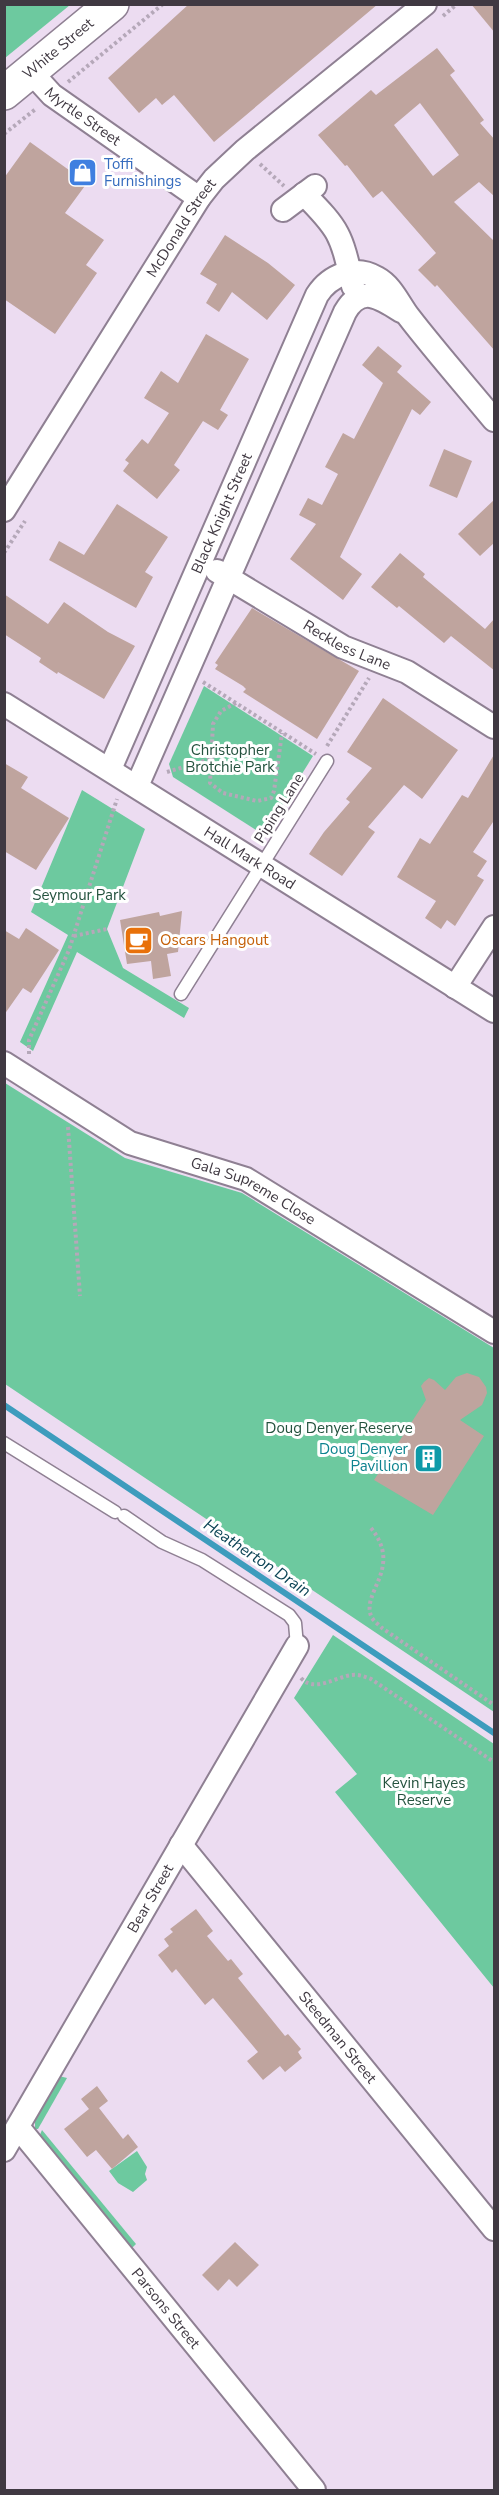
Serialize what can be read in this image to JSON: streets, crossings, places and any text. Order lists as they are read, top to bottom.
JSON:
{
  "streets": {
    "main road": ["White Street"],
    "street": [
      "Myrtle Street",
      "McDonald Street",
      "Black Knight Street",
      "Reckless Lane",
      "Hall Mark Road",
      "Gala Supreme Close",
      "Bear Street",
      "Steedman Street",
      "Parsons Street"
    ],
    "lane": ["Piping Lane"]
  },
  "crossings": [
    ["White Street", "Myrtle Street"],
    ["Myrtle Street", "McDonald Street"],
    ["Black Knight Street", "Reckless Lane"],
    ["Black Knight Street", "Hall Mark Road"],
    ["Piping Lane", "Hall Mark Road"],
    ["Bear Street", "Steedman Street"],
    ["Bear Street", "Parsons Street"]
  ],
  "water": ["Heatherton Drain"],
  "parks": [
    "Christopher Brotchie Park",
    "Seymour Park",
    "Doug Denyer Reserve",
    "Kevin Hayes Reserve"
  ],
  "places": {
    "shop": ["Toffi Furnishings"],
    "cafe": ["Oscars Hangout"],
    "building": ["Doug Denyer Pavillion"]
  }
}
